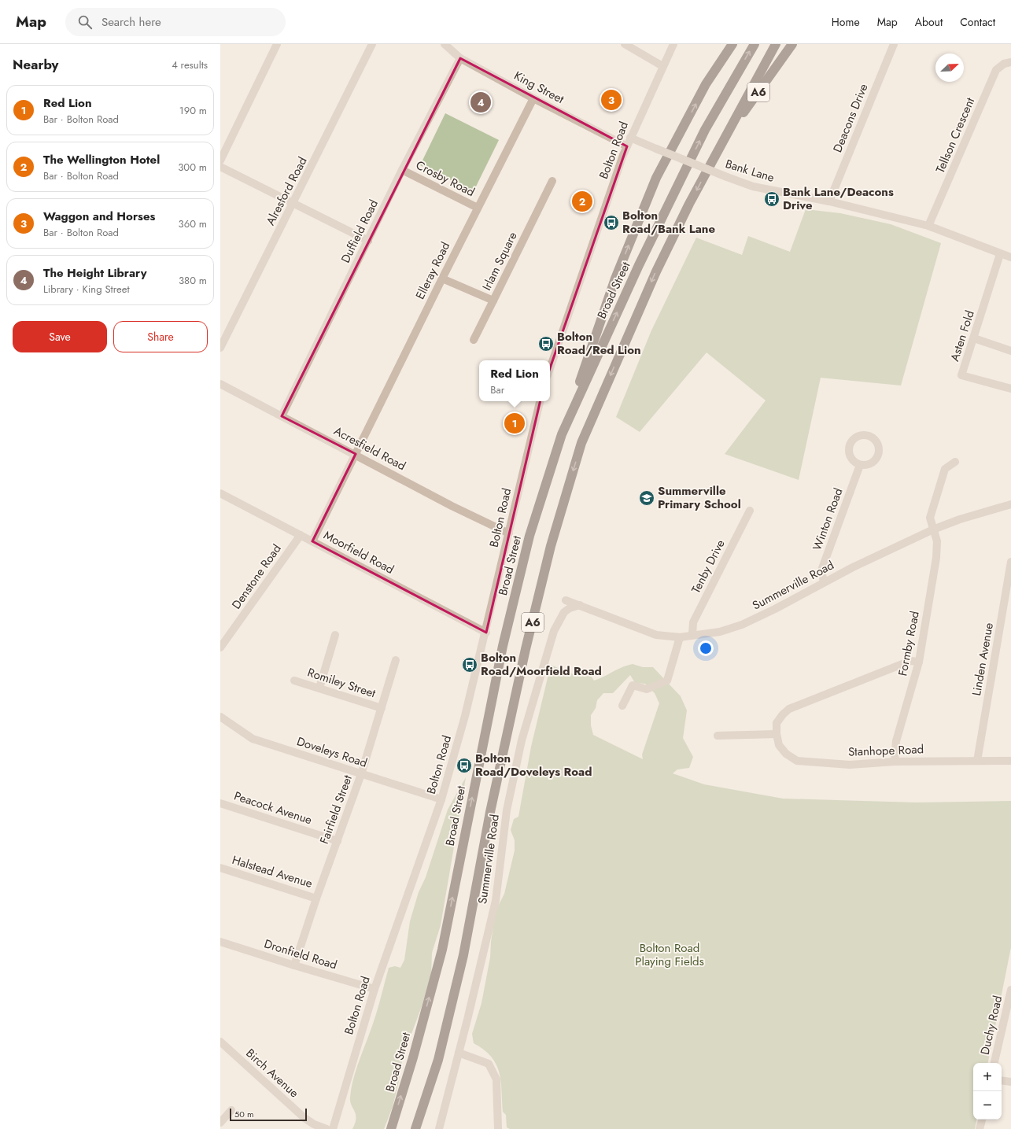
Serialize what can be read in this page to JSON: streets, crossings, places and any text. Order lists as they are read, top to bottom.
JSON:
{
  "streets": {
    "highway": ["A6", "Broad Street"],
    "street": [
      "King Street",
      "Deacons Drive",
      "Tellson Crescent",
      "Bolton Road",
      "Bank Lane",
      "Crosby Road",
      "Alresford Road",
      "Duffield Road",
      "Irlam Square",
      "Elleray Road",
      "Asten Fold",
      "Acresfield Road",
      "Winton Road",
      "Moorfield Road",
      "Tenby Drive",
      "Denstone Road",
      "Summerville Road",
      "Formby Road",
      "Linden Avenue",
      "Romiley Street",
      "Stanhope Road",
      "Doveleys Road",
      "Peacock Avenue",
      "Fairfield Street",
      "Halstead Avenue",
      "Dronfield Road",
      "Duchy Road",
      "Birch Avenue"
    ]
  },
  "crossings": [
    ["King Street", "Bolton Road"],
    ["King Street", "Duffield Road"],
    ["King Street", "Elleray Road"],
    ["A6", "Broad Street"],
    ["Deacons Drive", "Bank Lane"],
    ["Tellson Crescent", "Bank Lane"],
    ["Bolton Road", "Bank Lane"],
    ["Bolton Road", "Acresfield Road"],
    ["Bolton Road", "Moorfield Road"],
    ["Bolton Road", "Doveleys Road"],
    ["Bolton Road", "Dronfield Road"],
    ["Bank Lane", "Asten Fold"],
    ["Crosby Road", "Duffield Road"],
    ["Crosby Road", "Elleray Road"],
    ["Duffield Road", "Acresfield Road"],
    ["Irlam Square", "Elleray Road"],
    ["Elleray Road", "Acresfield Road"],
    ["Elleray Road", "Moorfield Road"],
    ["Winton Road", "Summerville Road"],
    ["Moorfield Road", "Denstone Road"],
    ["Tenby Drive", "Summerville Road"],
    ["Summerville Road", "Formby Road"],
    ["Formby Road", "Stanhope Road"],
    ["Linden Avenue", "Stanhope Road"],
    ["Romiley Street", "Fairfield Street"],
    ["Doveleys Road", "Fairfield Street"],
    ["Peacock Avenue", "Fairfield Street"],
    ["Fairfield Street", "Halstead Avenue"],
    ["Fairfield Street", "Dronfield Road"]
  ],
  "parks": ["Bolton Road Playing Fields"],
  "places": {
    "bus stop": [
      "Bank Lane/Deacons Drive",
      "Bolton Road/Bank Lane",
      "Bolton Road/Red Lion",
      "Bolton Road/Moorfield Road",
      "Bolton Road/Doveleys Road"
    ],
    "school or university": ["Summerville Primary School"]
  },
  "scale_bar": "50 m",
  "north": "top right",
  "page": {
    "header": "Map",
    "search": "Search here",
    "nav": [
      "Home",
      "Map",
      "About",
      "Contact"
    ],
    "heading": ["Nearby", "4 results"],
    "list": [
      {
        "mark": "1",
        "name": "Red Lion",
        "note": "Bar · Bolton Road",
        "value": "190 m"
      },
      {
        "mark": "2",
        "name": "The Wellington Hotel",
        "note": "Bar · Bolton Road",
        "value": "300 m"
      },
      {
        "mark": "3",
        "name": "Waggon and Horses",
        "note": "Bar · Bolton Road",
        "value": "360 m"
      },
      {
        "mark": "4",
        "name": "The Height Library",
        "note": "Library · King Street",
        "value": "380 m"
      }
    ],
    "pins": [
      "3",
      "4",
      "2",
      "1"
    ],
    "buttons": ["Save", "Share"],
    "popup": ["Red Lion", "Bar"],
    "map_buttons": ["+", "−"],
    "scale": "50 m"
  }
}
